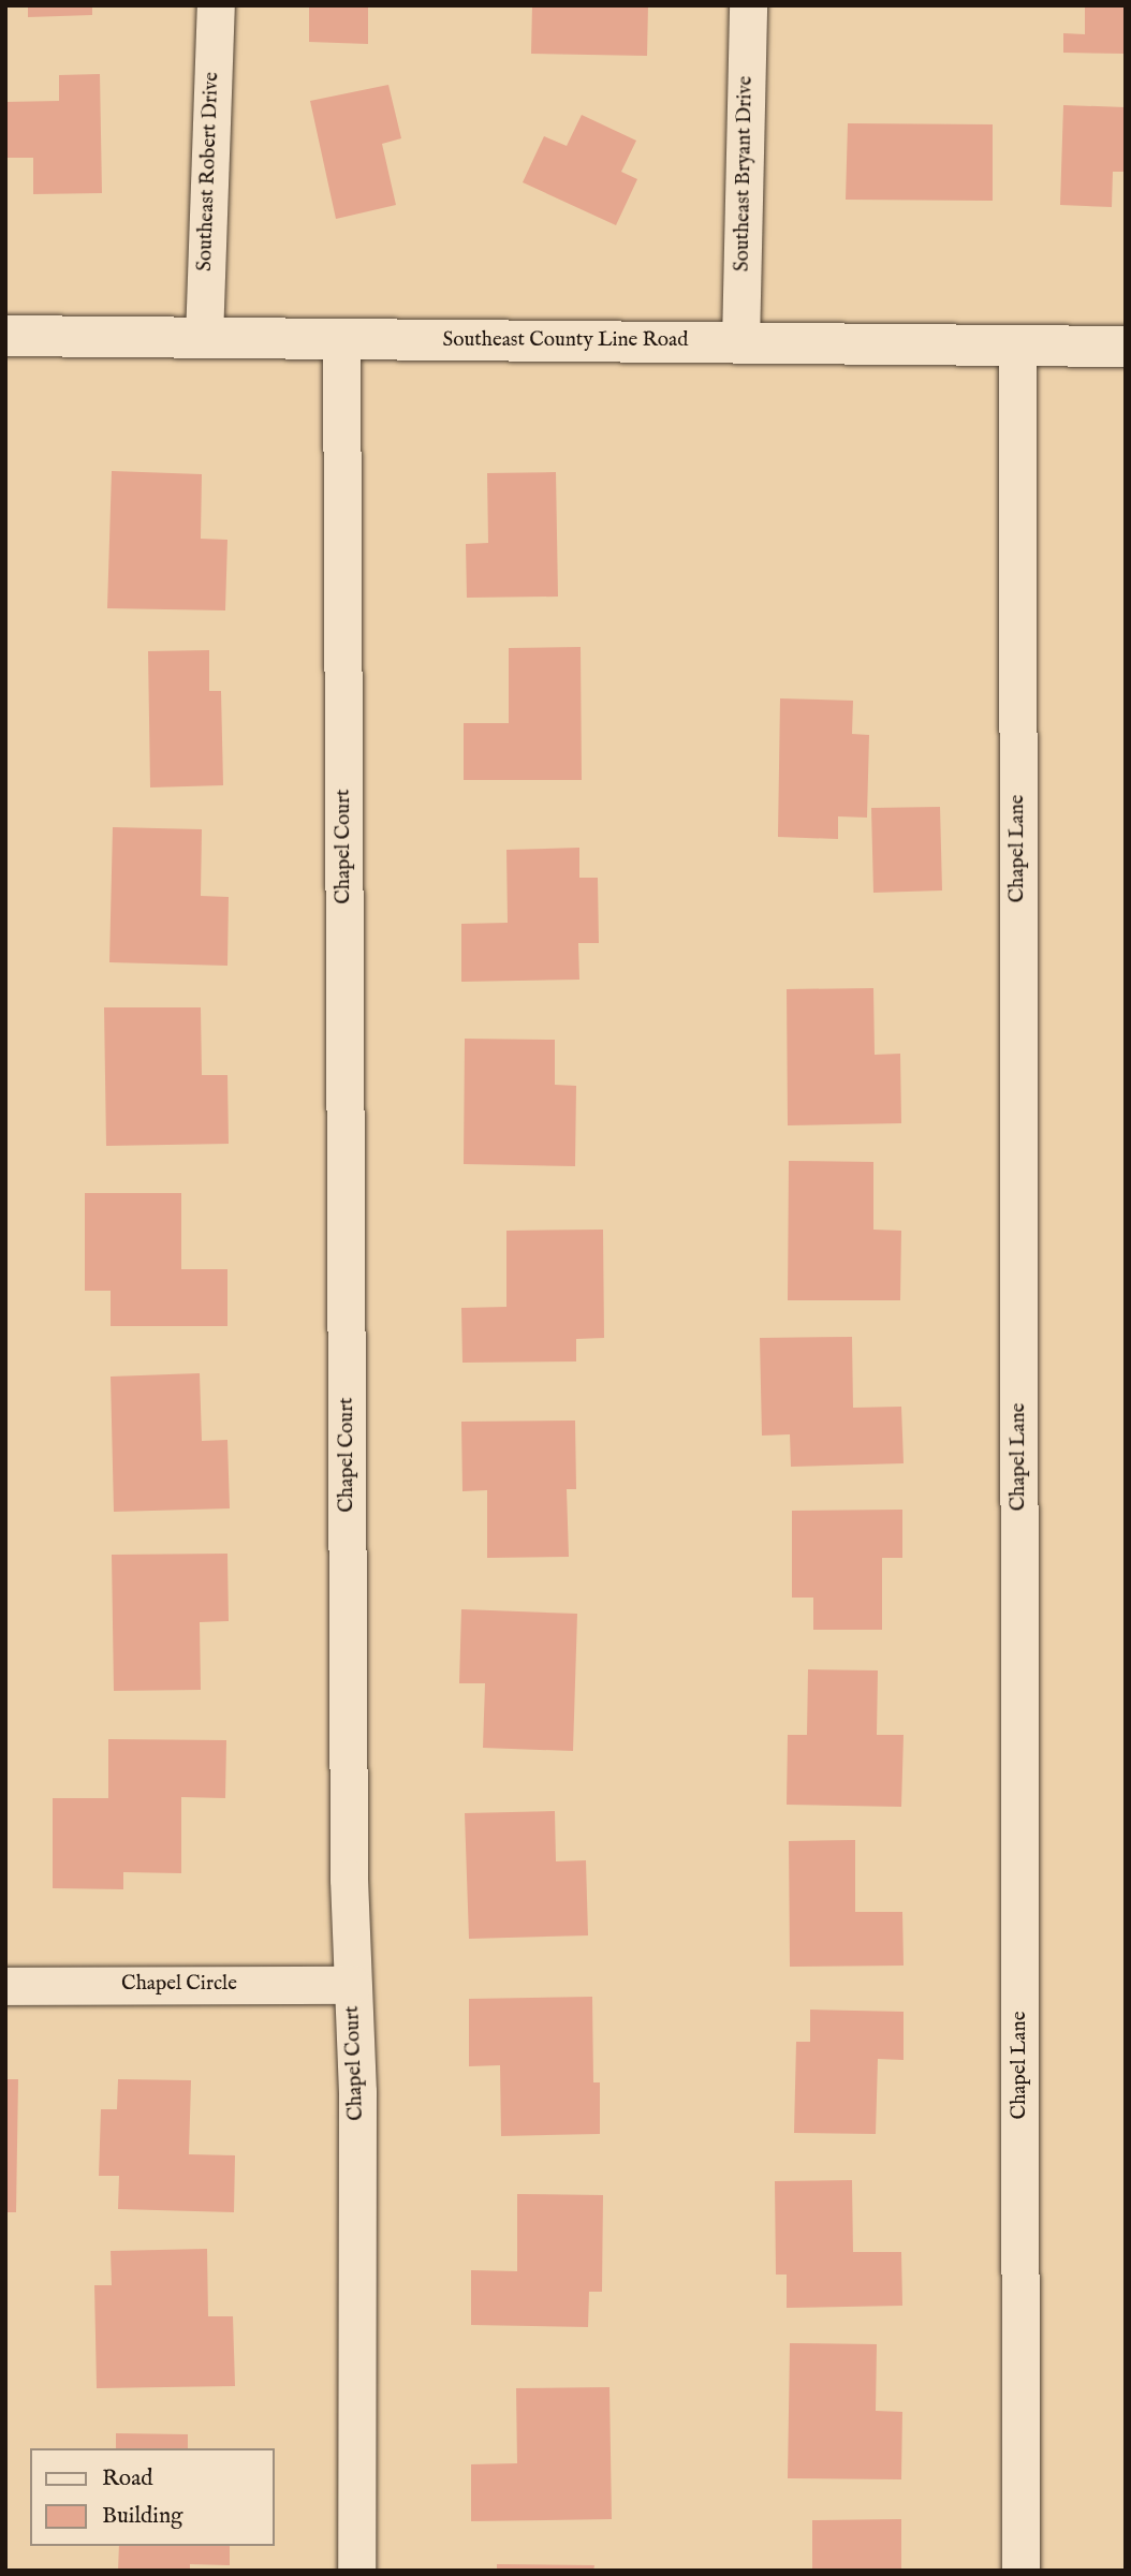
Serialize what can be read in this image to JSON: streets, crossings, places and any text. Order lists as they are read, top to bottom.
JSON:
{
  "streets": {
    "street": [
      "Southeast Robert Drive",
      "Southeast Bryant Drive",
      "Southeast County Line Road",
      "Chapel Court",
      "Chapel Lane",
      "Chapel Circle"
    ]
  },
  "crossings": [
    ["Southeast Robert Drive", "Southeast County Line Road"],
    ["Southeast Bryant Drive", "Southeast County Line Road"],
    ["Southeast County Line Road", "Chapel Court"],
    ["Southeast County Line Road", "Chapel Lane"],
    ["Chapel Court", "Chapel Circle"]
  ],
  "legend": ["Road", "Building"]
}
